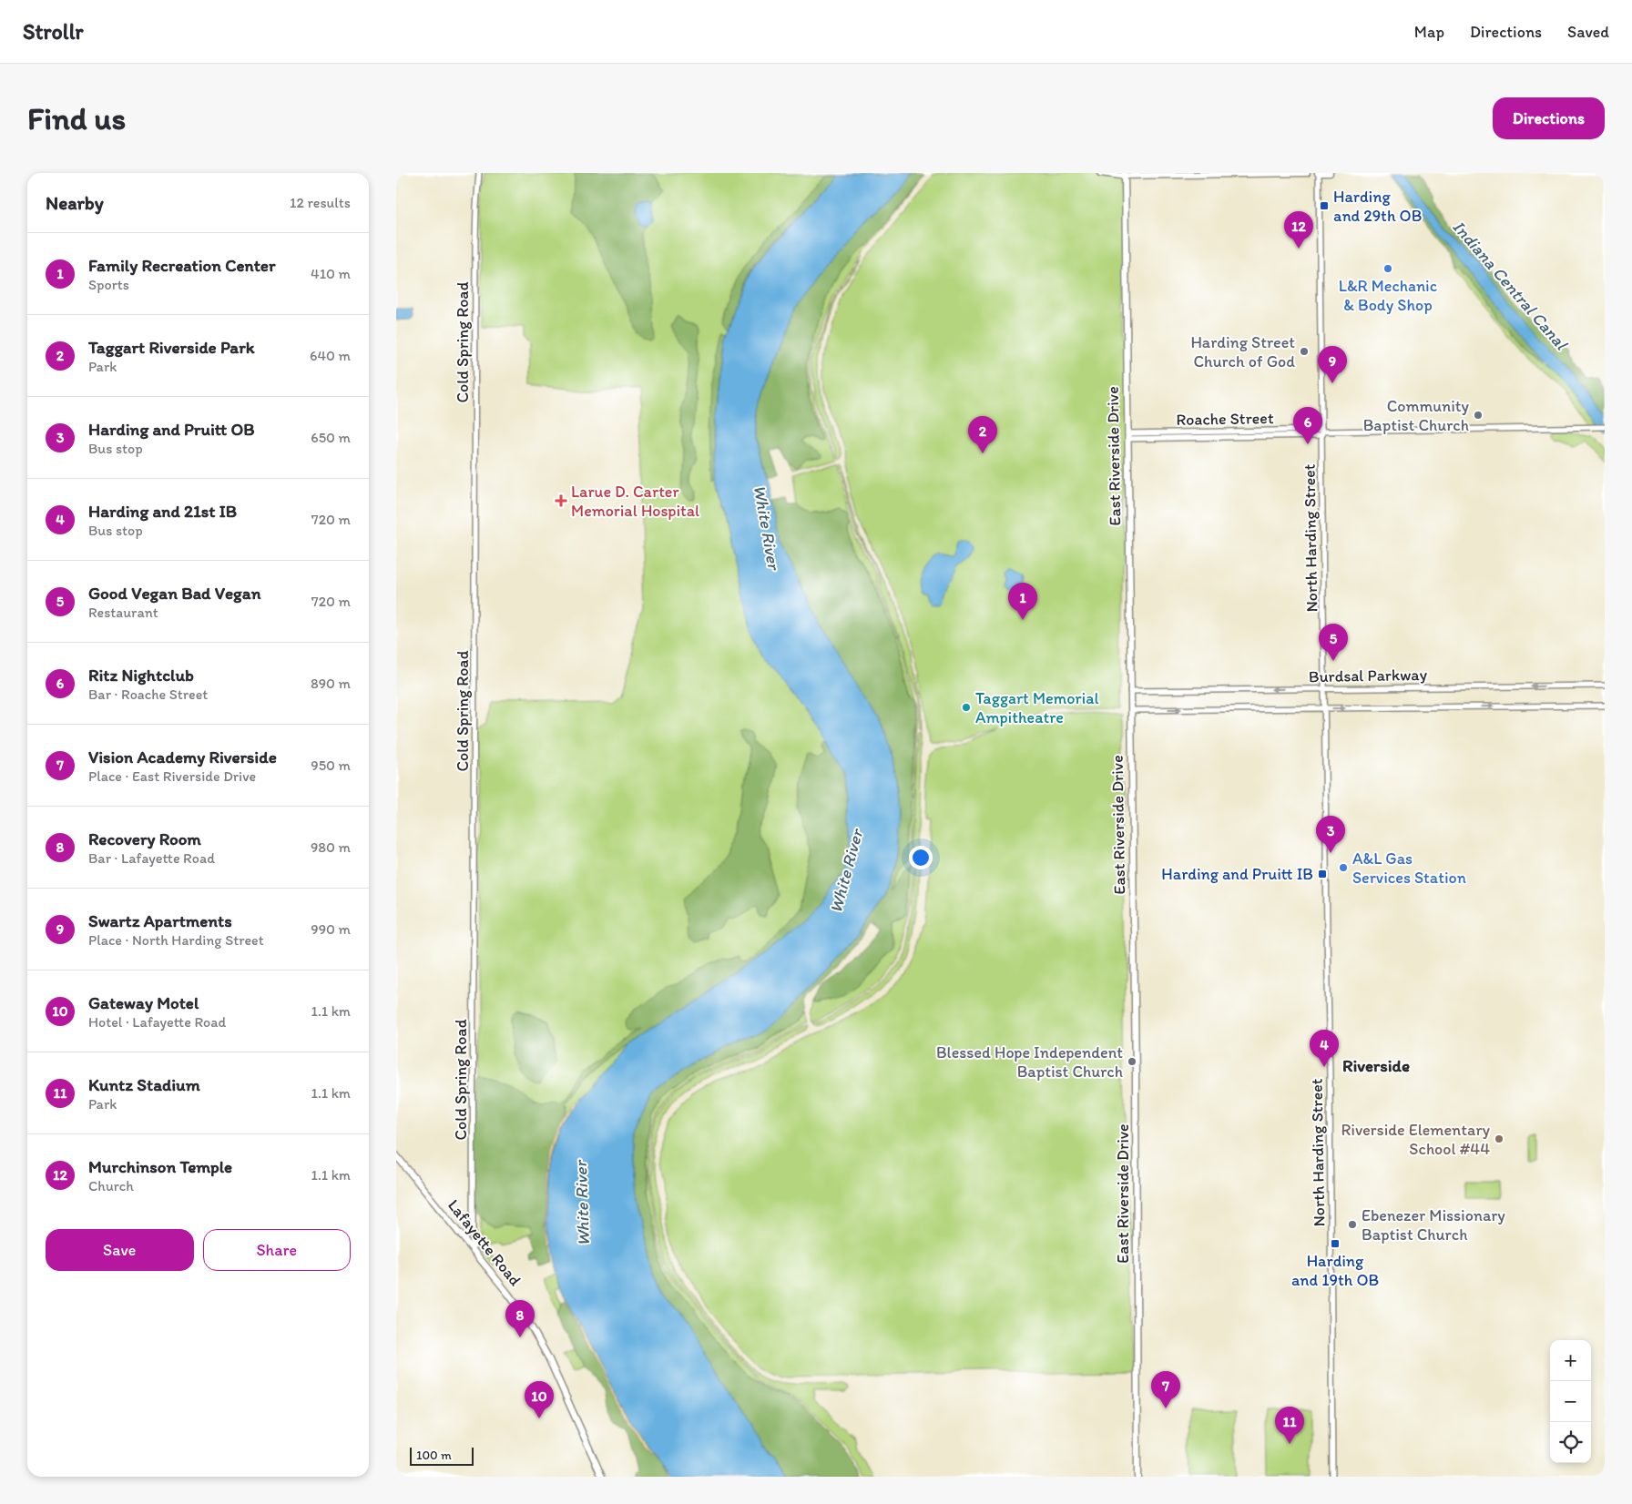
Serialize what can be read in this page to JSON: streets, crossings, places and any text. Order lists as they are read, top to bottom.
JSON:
{
  "streets": {
    "main road": ["East Riverside Drive", "Lafayette Road"],
    "street": [
      "Cold Spring Road",
      "Roache Street",
      "North Harding Street",
      "Burdsal Parkway"
    ]
  },
  "crossings": [
    ["Cold Spring Road", "Lafayette Road"],
    ["Roache Street", "East Riverside Drive"],
    ["Roache Street", "North Harding Street"],
    ["East Riverside Drive", "Burdsal Parkway"],
    ["North Harding Street", "Burdsal Parkway"]
  ],
  "districts": ["Riverside"],
  "water": ["Indiana Central Canal", "White River"],
  "places": {
    "transit": ["Harding and 29th OB", "Harding and Pruitt IB", "Harding and 19th OB"],
    "other": [
      "L&R Mechanic & Body Shop",
      "Harding Street Church of God",
      "Community Baptist Church",
      "Taggart Memorial Ampitheatre",
      "A&L Gas Services Station",
      "Blessed Hope Independent Baptist Church",
      "Riverside Elementary School #44",
      "Ebenezer Missionary Baptist Church"
    ],
    "health": ["Larue D. Carter Memorial Hospital"]
  },
  "scale_bar": "100 m",
  "page": {
    "header": "Strollr",
    "nav": ["Map", "Directions", "Saved"],
    "buttons": [
      "Directions",
      ["Save", "Share"]
    ],
    "title": "Find us",
    "heading": ["Nearby", "12 results"],
    "pins": [
      "12",
      "9",
      "6",
      "2",
      "1",
      "5",
      "3",
      "4",
      "8",
      "7",
      "10",
      "11"
    ],
    "list": [
      {
        "mark": "1",
        "name": "Family Recreation Center",
        "note": "Sports",
        "value": "410 m"
      },
      {
        "mark": "2",
        "name": "Taggart Riverside Park",
        "note": "Park",
        "value": "640 m"
      },
      {
        "mark": "3",
        "name": "Harding and Pruitt OB",
        "note": "Bus stop",
        "value": "650 m"
      },
      {
        "mark": "4",
        "name": "Harding and 21st IB",
        "note": "Bus stop",
        "value": "720 m"
      },
      {
        "mark": "5",
        "name": "Good Vegan Bad Vegan",
        "note": "Restaurant",
        "value": "720 m"
      },
      {
        "mark": "6",
        "name": "Ritz Nightclub",
        "note": "Bar · Roache Street",
        "value": "890 m"
      },
      {
        "mark": "7",
        "name": "Vision Academy Riverside",
        "note": "Place · East Riverside Drive",
        "value": "950 m"
      },
      {
        "mark": "8",
        "name": "Recovery Room",
        "note": "Bar · Lafayette Road",
        "value": "980 m"
      },
      {
        "mark": "9",
        "name": "Swartz Apartments",
        "note": "Place · North Harding Street",
        "value": "990 m"
      },
      {
        "mark": "10",
        "name": "Gateway Motel",
        "note": "Hotel · Lafayette Road",
        "value": "1.1 km"
      },
      {
        "mark": "11",
        "name": "Kuntz Stadium",
        "note": "Park",
        "value": "1.1 km"
      },
      {
        "mark": "12",
        "name": "Murchinson Temple",
        "note": "Church",
        "value": "1.1 km"
      }
    ],
    "map_buttons": ["+", "−"],
    "scale": "100 m"
  }
}
